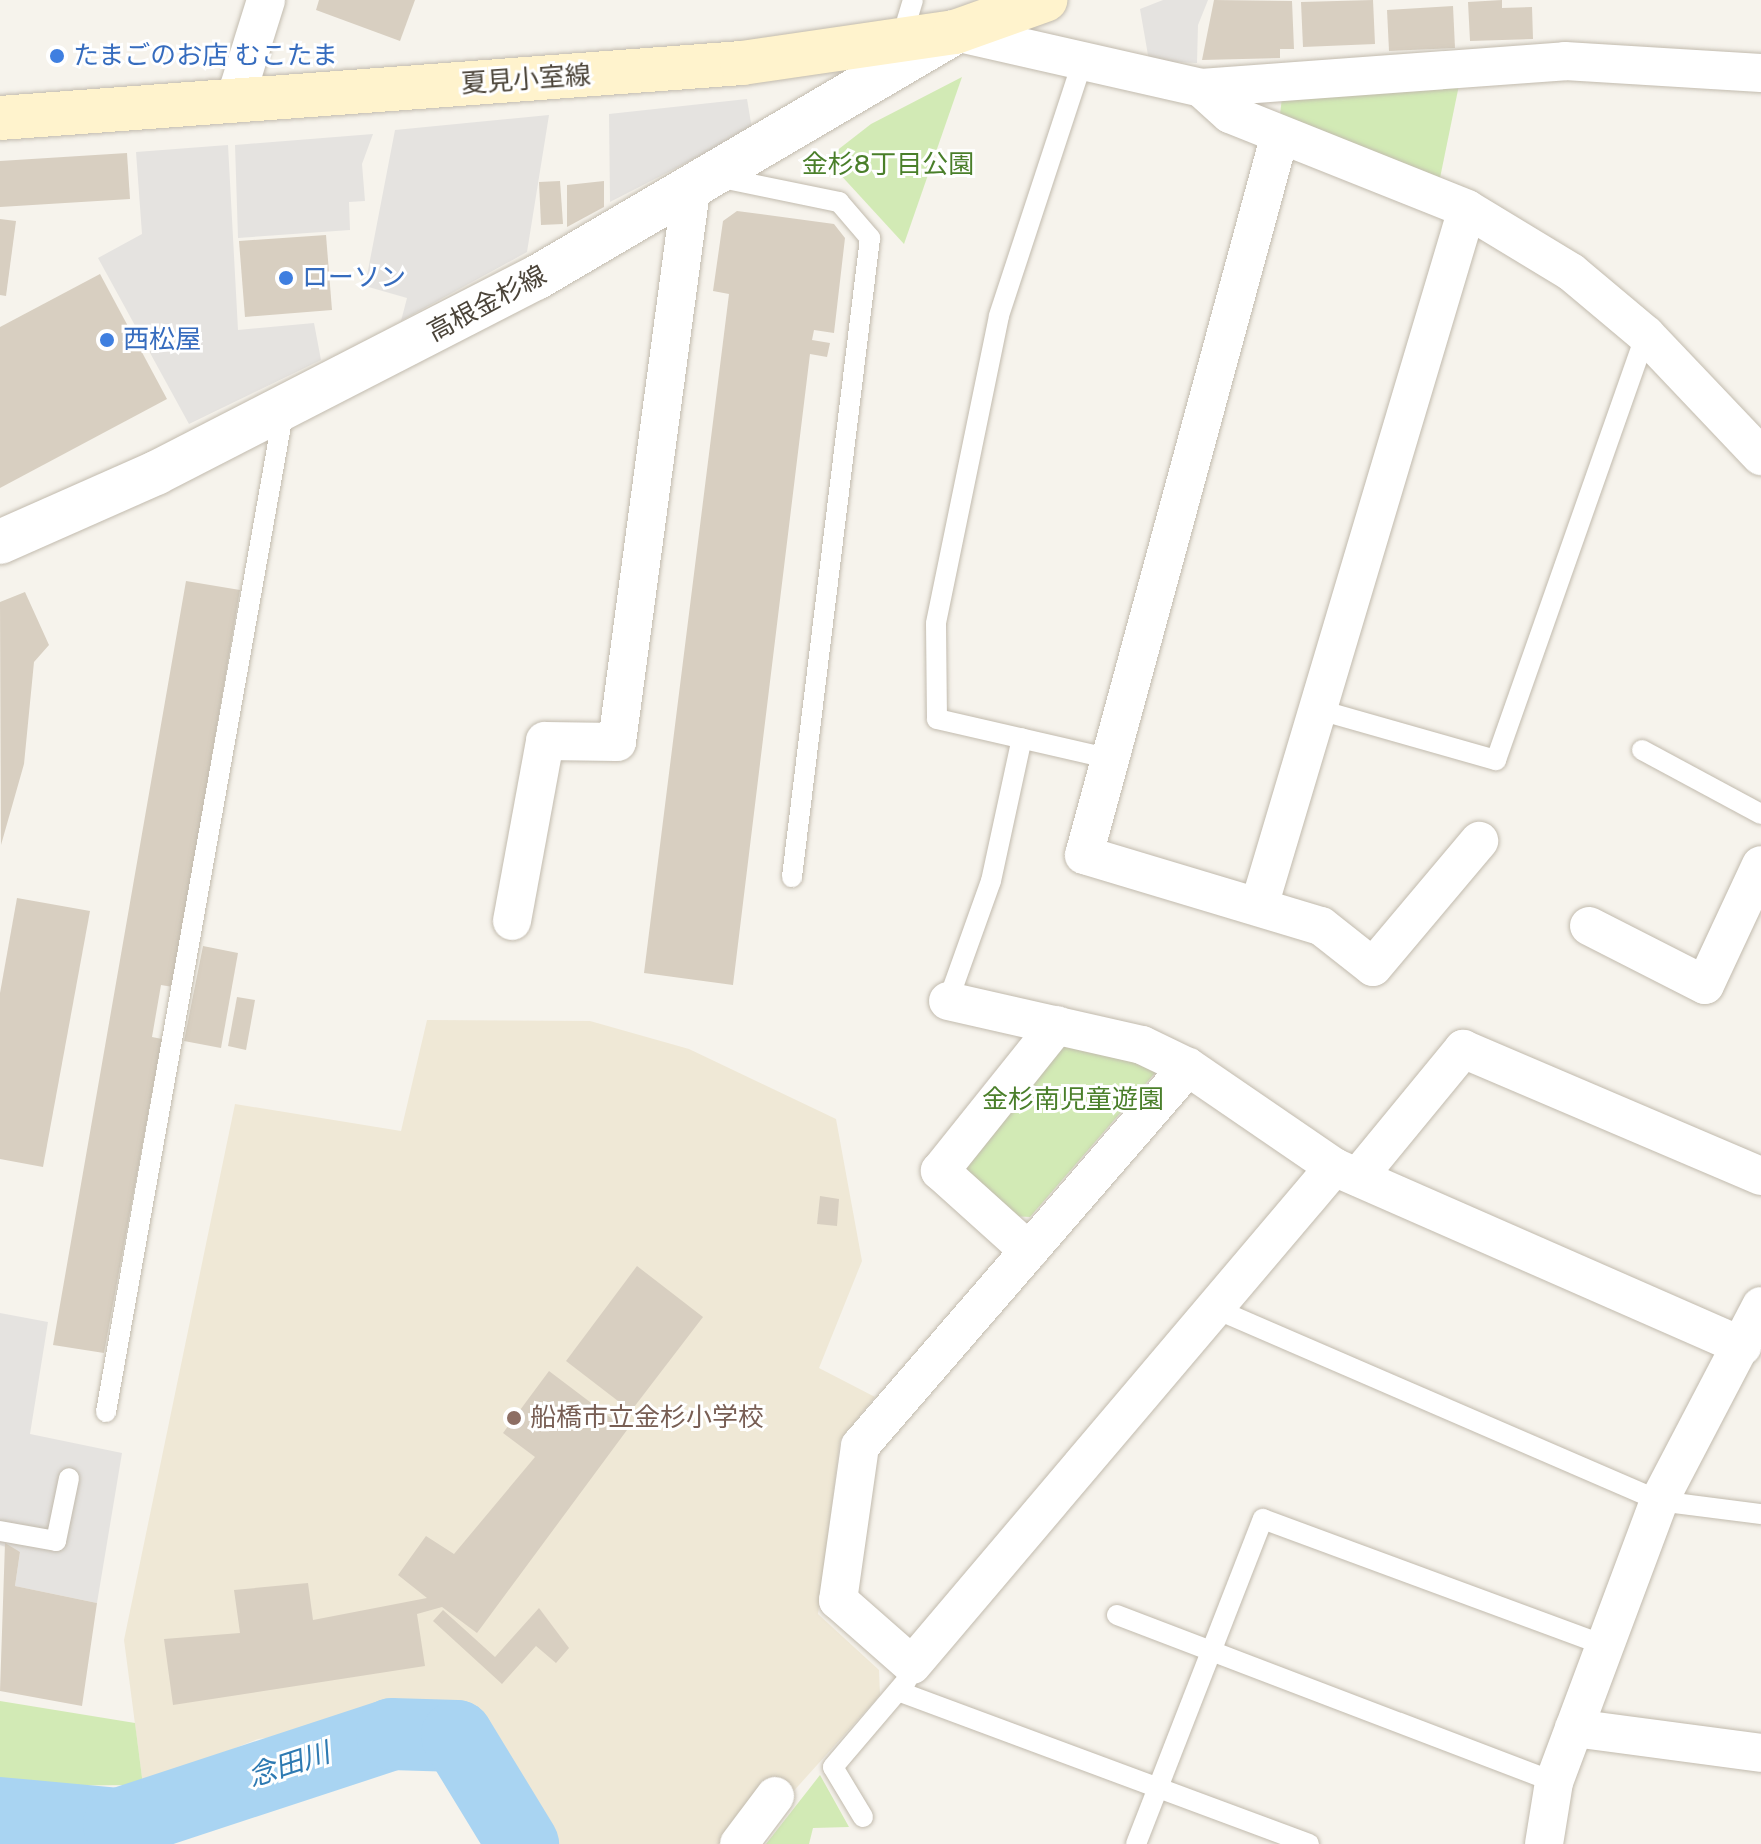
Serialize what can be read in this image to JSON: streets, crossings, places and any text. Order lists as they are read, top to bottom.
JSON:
{
  "streets": {
    "main road": ["夏見小室線"],
    "street": ["高根金杉線"]
  },
  "crossings": [
    ["夏見小室線", "高根金杉線"]
  ],
  "water": ["念田川"],
  "parks": ["金杉8丁目公園", "金杉南児童遊園"],
  "places": [
    "たまごのお店 むこたま",
    "ローソン",
    "西松屋",
    "船橋市立金杉小学校"
  ]
}
